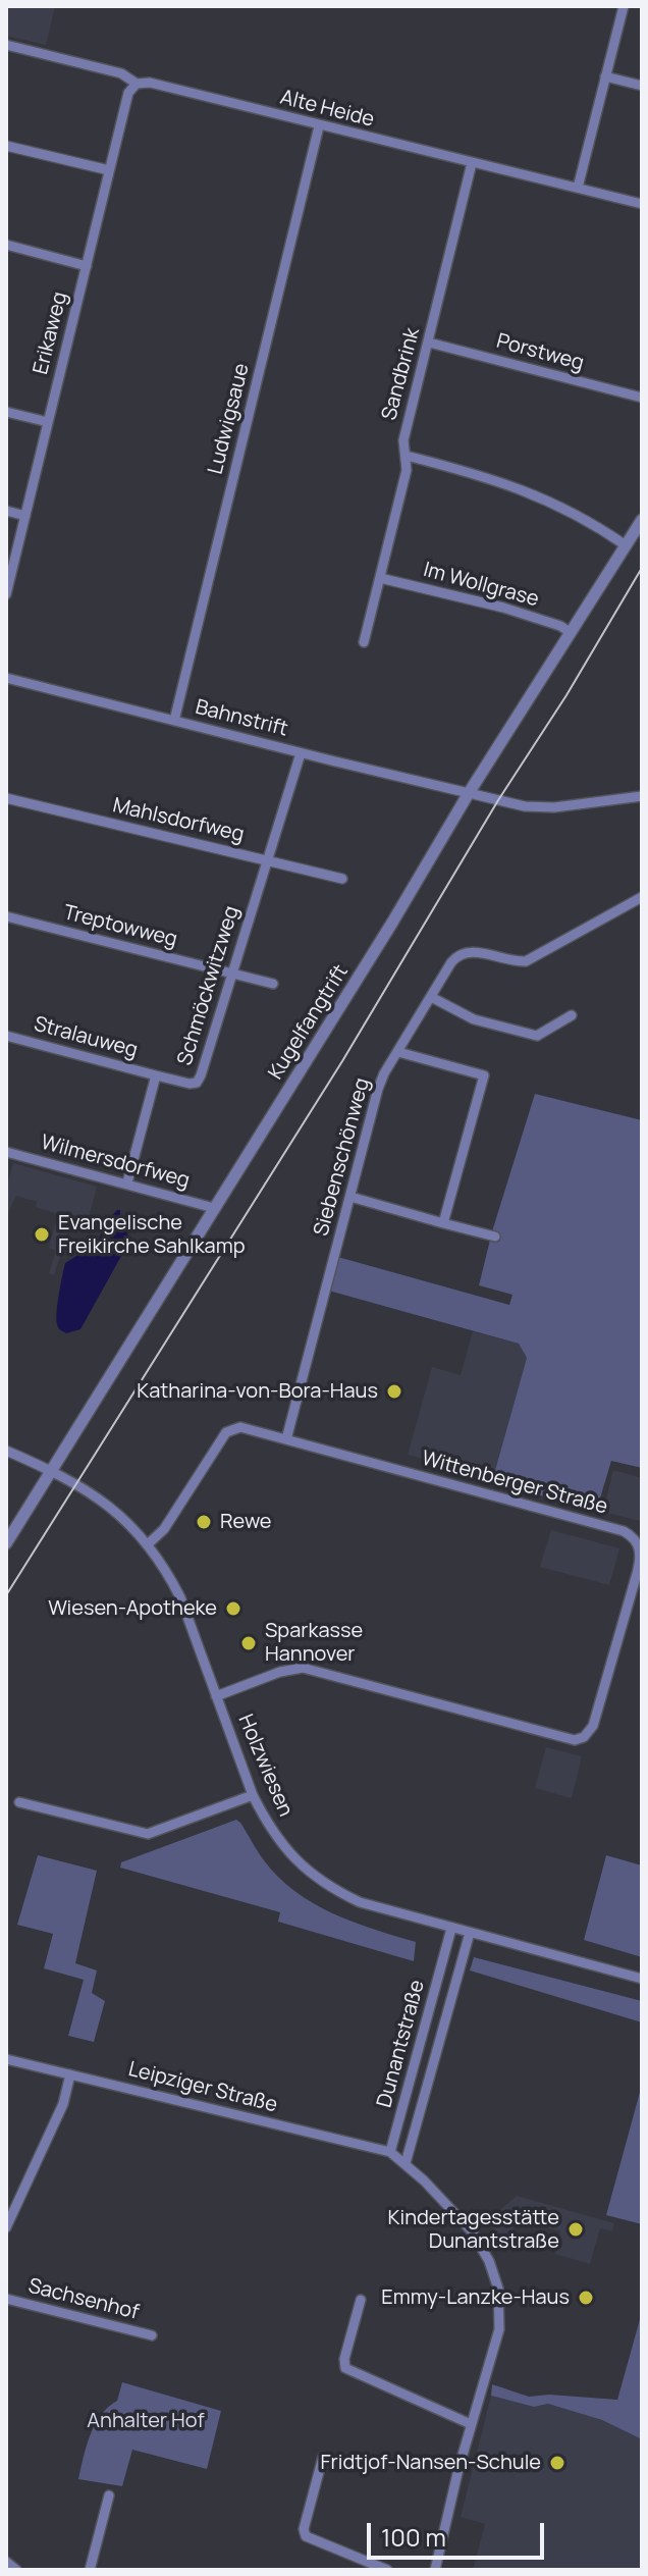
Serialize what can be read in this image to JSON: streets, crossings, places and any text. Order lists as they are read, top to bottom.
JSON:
{
  "streets": {
    "street": [
      "Alte Heide",
      "Erikaweg",
      "Porstweg",
      "Sandbrink",
      "Ludwigsaue",
      "Im Wollgrase",
      "Bahnstrift",
      "Mahlsdorfweg",
      "Treptowweg",
      "Schmöckwitzweg",
      "Kugelfangtrift",
      "Stralauweg",
      "Siebenschönweg",
      "Wilmersdorfweg",
      "Wittenberger Straße",
      "Holzwiesen",
      "Dunantstraße",
      "Leipziger Straße",
      "Sachsenhof"
    ]
  },
  "crossings": [
    ["Alte Heide", "Erikaweg"],
    ["Alte Heide", "Sandbrink"],
    ["Alte Heide", "Ludwigsaue"],
    ["Porstweg", "Sandbrink"],
    ["Sandbrink", "Im Wollgrase"],
    ["Ludwigsaue", "Bahnstrift"],
    ["Im Wollgrase", "Kugelfangtrift"],
    ["Bahnstrift", "Schmöckwitzweg"],
    ["Bahnstrift", "Kugelfangtrift"],
    ["Mahlsdorfweg", "Schmöckwitzweg"],
    ["Treptowweg", "Schmöckwitzweg"],
    ["Schmöckwitzweg", "Stralauweg"],
    ["Schmöckwitzweg", "Wilmersdorfweg"],
    ["Kugelfangtrift", "Wilmersdorfweg"],
    ["Kugelfangtrift", "Holzwiesen"],
    ["Siebenschönweg", "Wittenberger Straße"],
    ["Wittenberger Straße", "Holzwiesen"],
    ["Holzwiesen", "Dunantstraße"],
    ["Dunantstraße", "Leipziger Straße"]
  ],
  "parks": ["Anhalter Hof"],
  "places": [
    "Evangelische Freikirche Sahlkamp",
    "Katharina-von-Bora-Haus",
    "Rewe",
    "Wiesen-Apotheke",
    "Sparkasse Hannover",
    "Kindertagesstätte Dunantstraße",
    "Emmy-Lanzke-Haus",
    "Fridtjof-Nansen-Schule"
  ],
  "scale_bar": "100 m"
}
